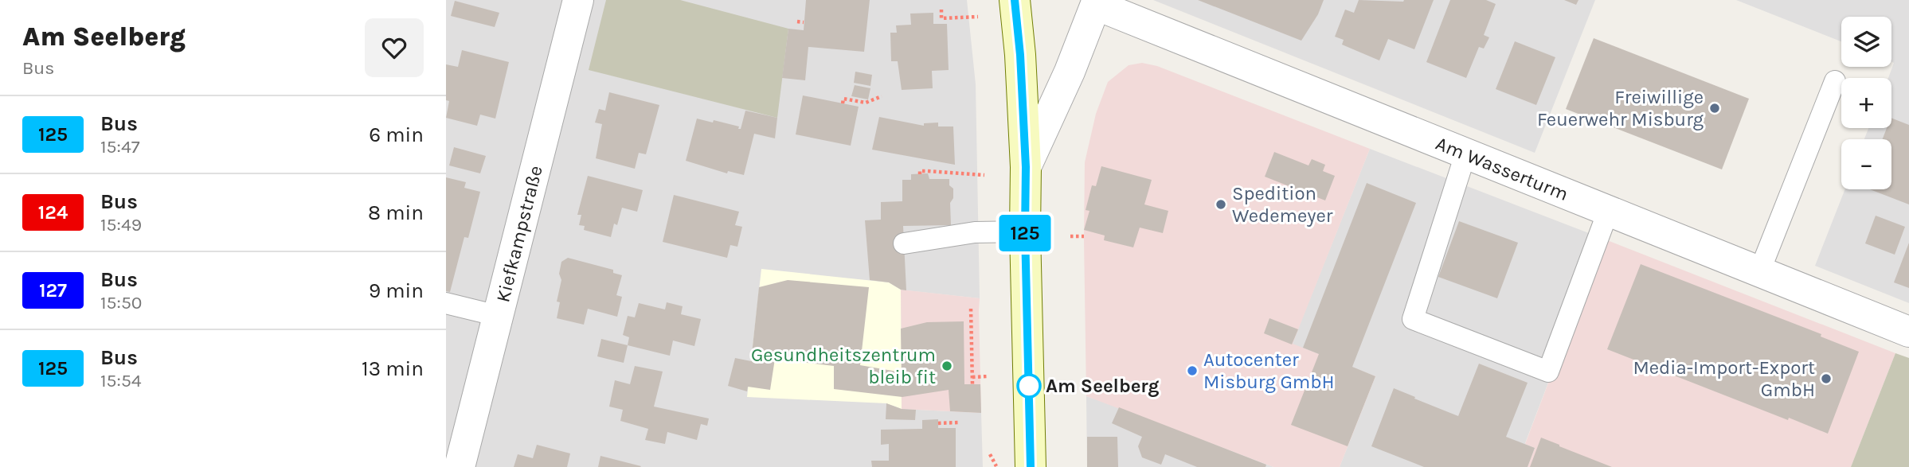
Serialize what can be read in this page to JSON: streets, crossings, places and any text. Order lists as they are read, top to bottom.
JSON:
{
  "streets": {
    "street": ["Am Wasserturm", "Kiefkampstraße"]
  },
  "places": [
    "Freiwillige Feuerwehr Misburg",
    "Spedition Wedemeyer",
    "Gesundheitszentrum bleib fit",
    "Autocenter Misburg GmbH",
    "Media-Import-Export GmbH",
    "Am Seelberg"
  ],
  "lines": ["bus line 125"],
  "page": {
    "heading": ["Am Seelberg", "Bus"],
    "on_map": "125",
    "map_buttons": ["+", "−"],
    "list": [
      {
        "mark": "125",
        "name": "Bus",
        "note": "15:47",
        "value": "6 min"
      },
      {
        "mark": "124",
        "name": "Bus",
        "note": "15:49",
        "value": "8 min"
      },
      {
        "mark": "127",
        "name": "Bus",
        "note": "15:50",
        "value": "9 min"
      },
      {
        "mark": "125",
        "name": "Bus",
        "note": "15:54",
        "value": "13 min"
      }
    ]
  }
}
